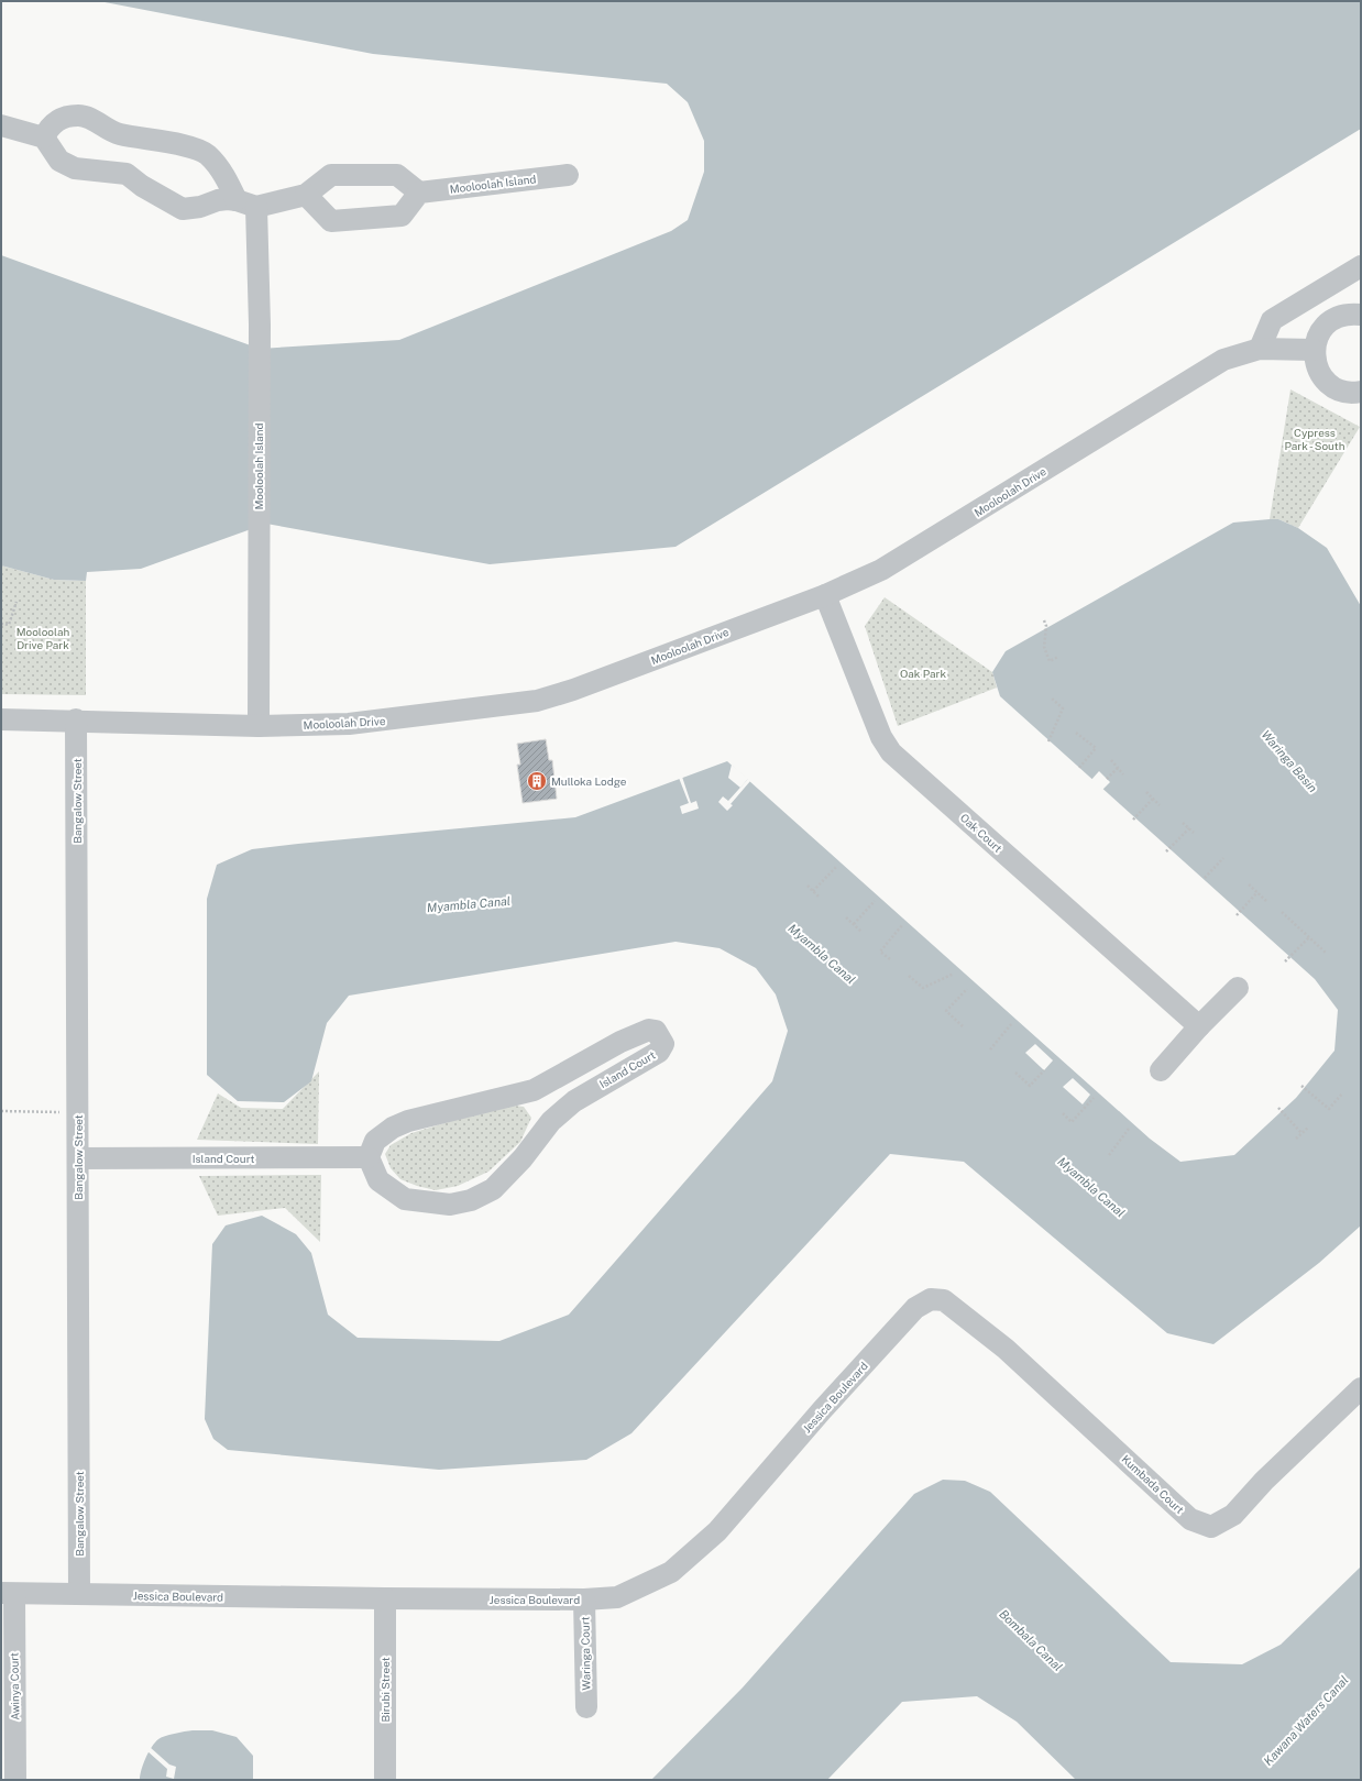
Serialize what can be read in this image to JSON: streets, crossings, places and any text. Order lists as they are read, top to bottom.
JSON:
{
  "streets": {
    "street": [
      "Mooloolah Island",
      "Mooloolah Drive",
      "Bangalow Street",
      "Oak Court",
      "Island Court",
      "Jessica Boulevard",
      "Kumbada Court",
      "Waringa Court",
      "Awinya Court",
      "Birubi Street"
    ]
  },
  "crossings": [
    ["Mooloolah Island", "Mooloolah Drive"],
    ["Mooloolah Drive", "Bangalow Street"],
    ["Mooloolah Drive", "Oak Court"],
    ["Bangalow Street", "Island Court"],
    ["Bangalow Street", "Jessica Boulevard"],
    ["Jessica Boulevard", "Kumbada Court"],
    ["Jessica Boulevard", "Waringa Court"],
    ["Jessica Boulevard", "Awinya Court"],
    ["Jessica Boulevard", "Birubi Street"]
  ],
  "water": [
    "Waringa Basin",
    "Myambla Canal",
    "Bombala Canal",
    "Kawana Waters Canal"
  ],
  "parks": ["Cypress Park - South", "Mooloolah Drive Park", "Oak Park"],
  "places": {
    "building": ["Mulloka Lodge"]
  }
}
